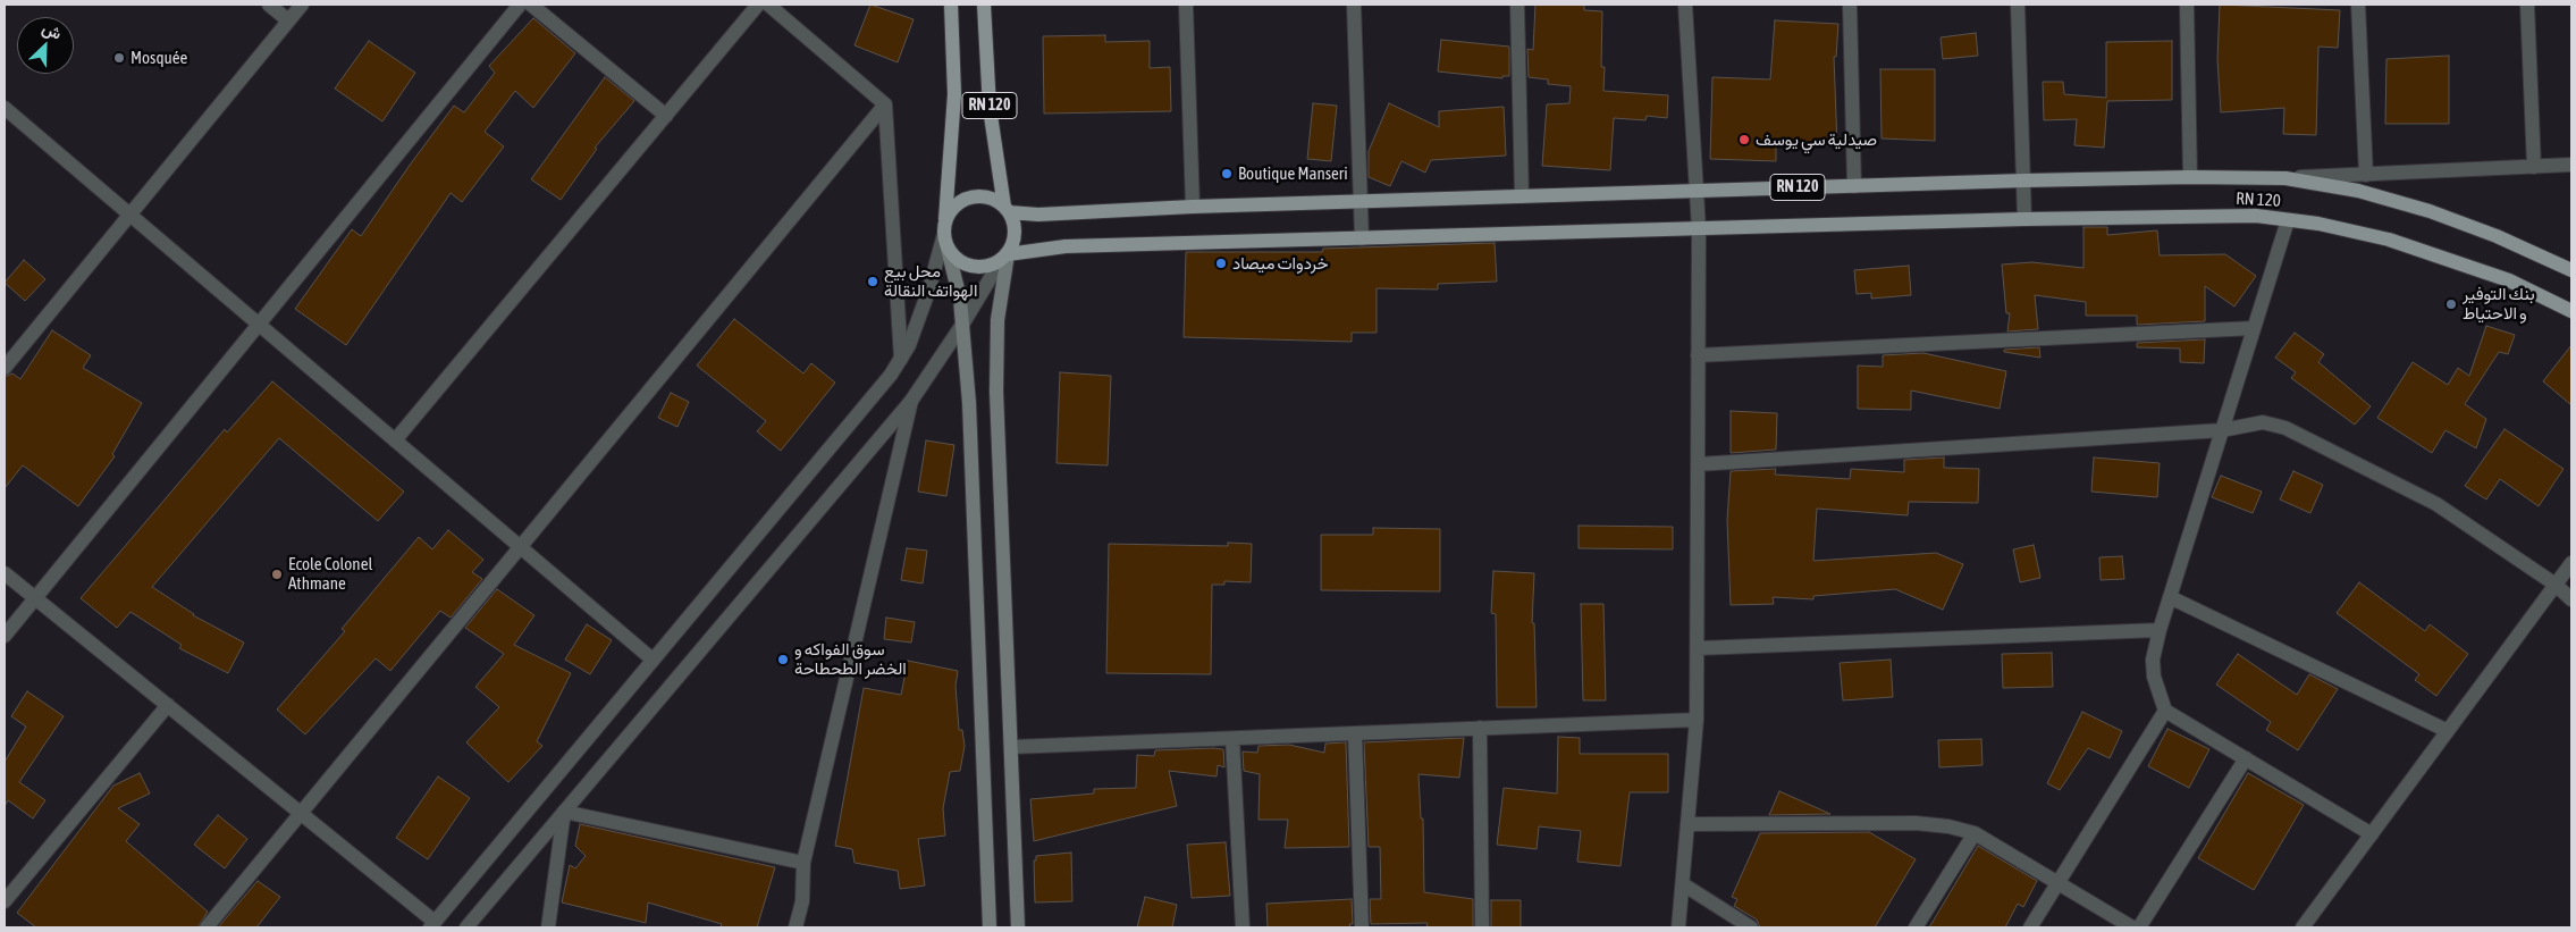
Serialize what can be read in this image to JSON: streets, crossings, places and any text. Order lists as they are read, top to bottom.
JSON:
{
  "streets": {
    "main road": ["RN 120"]
  },
  "places": [
    "Mosquée",
    "صيدلية سي يوسف",
    "Boutique Manseri",
    "خردوات ميصاد",
    "محل بيع الهواتف النقالة",
    "بنك التوفير و الاحتياط",
    "Ecole Colonel Athmane",
    "سوق الفواكه و الخضر الطحطاحة"
  ],
  "north": "top right"
}
